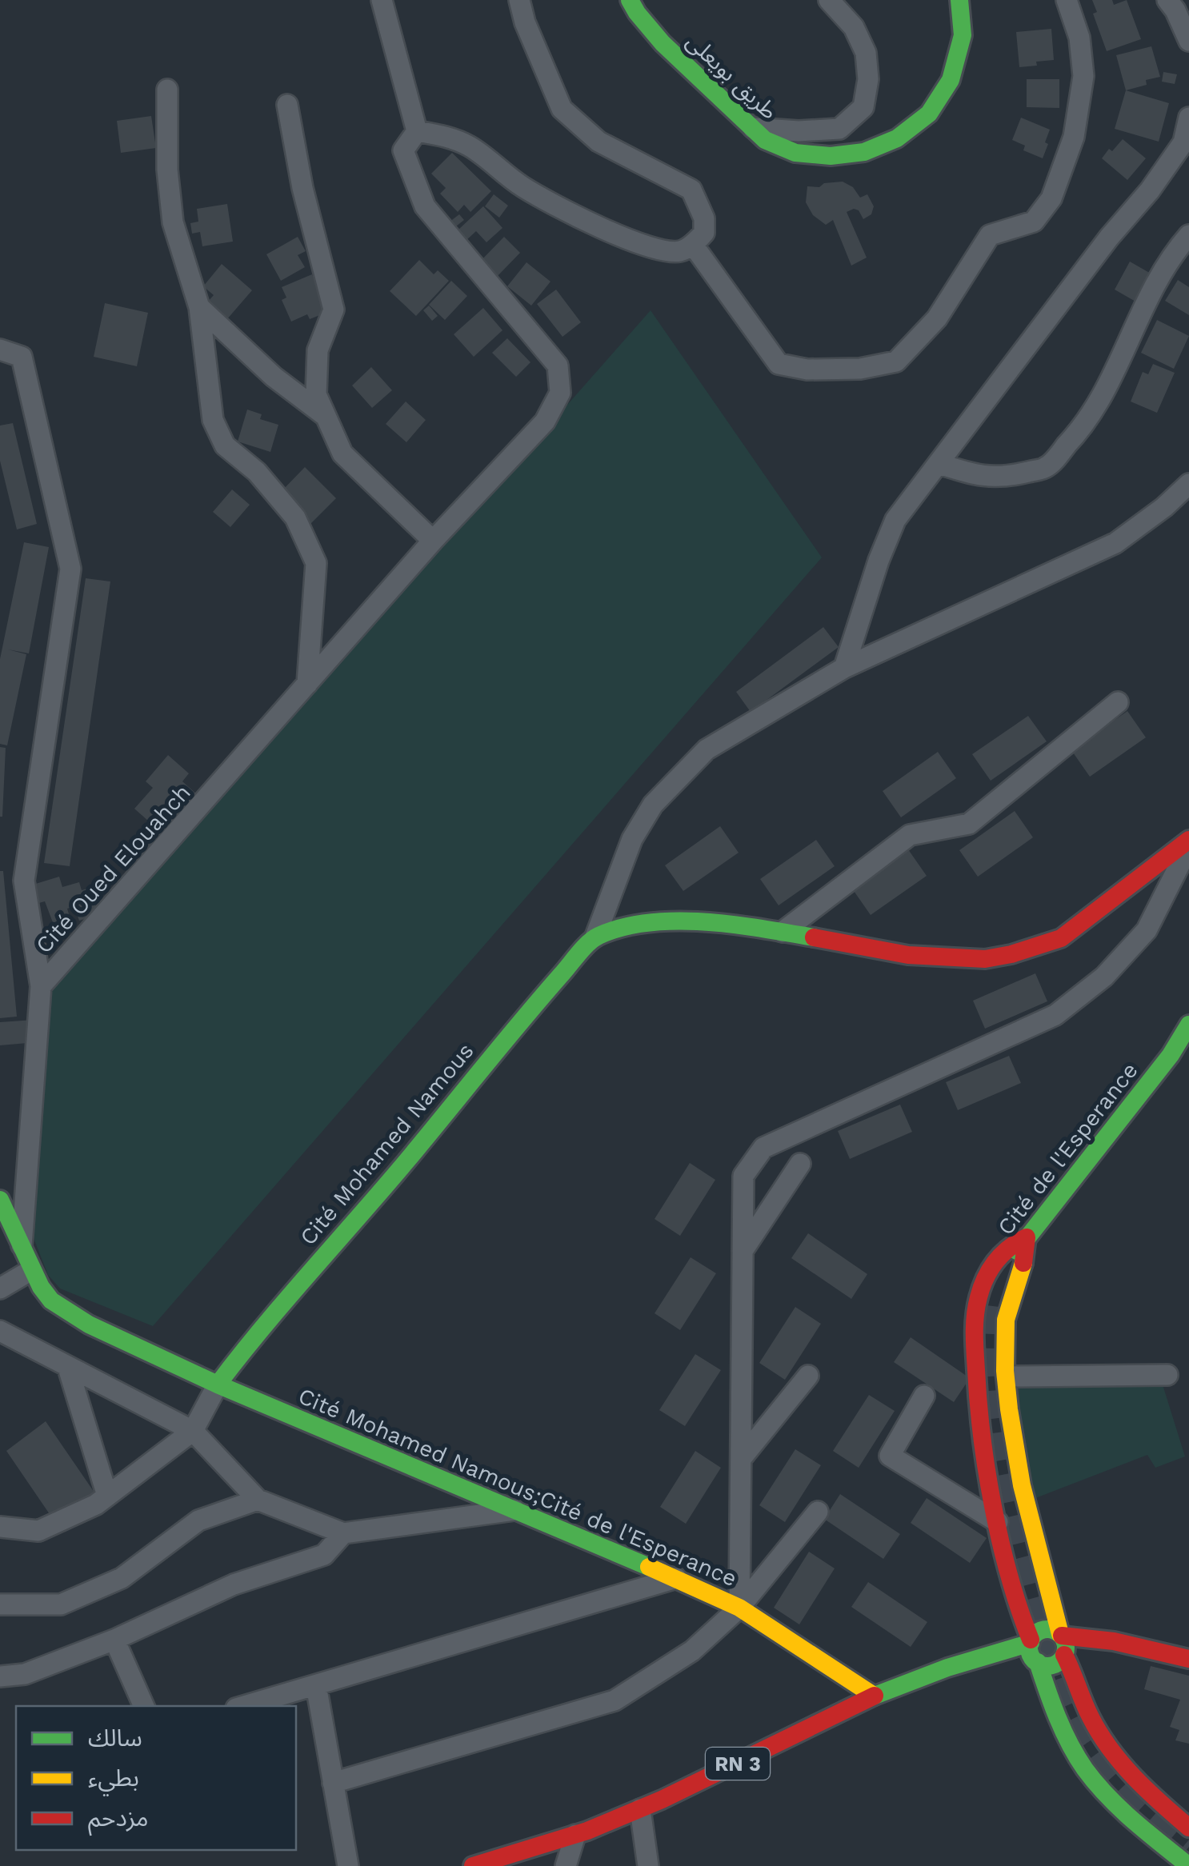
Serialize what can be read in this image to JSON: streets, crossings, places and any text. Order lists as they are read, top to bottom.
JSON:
{
  "streets": {
    "main road": [
      "طريق بويعلى",
      "Cité Mohamed Namous",
      "Cité de l'Esperance",
      "Cité Mohamed Namous;Cité de l'Esperance",
      "RN 3"
    ],
    "street": ["Cité Oued Elouahch"]
  },
  "crossings": [
    ["Cité Mohamed Namous", "Cité Mohamed Namous;Cité de l'Esperance"],
    ["Cité Mohamed Namous;Cité de l'Esperance", "RN 3"]
  ],
  "legend": ["سالك", "بطيء", "مزدحم"]
}
